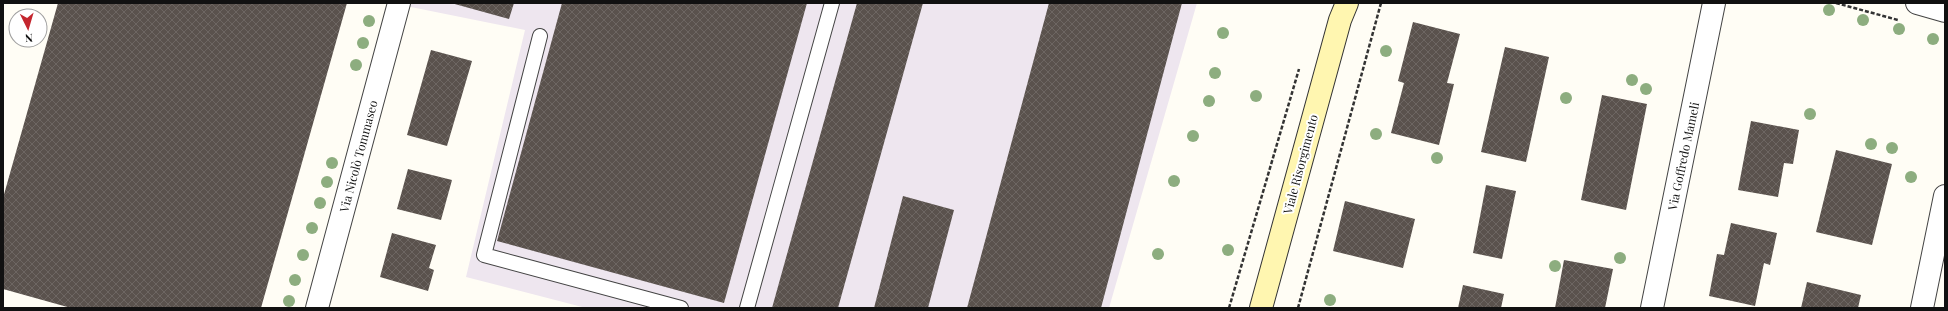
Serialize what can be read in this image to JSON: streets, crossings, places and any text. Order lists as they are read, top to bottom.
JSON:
{
  "streets": {
    "street": ["Via Nicolò Tommaseo", "Via Goffredo Mameli", "Viale Risorgimento"]
  },
  "north": "bottom"
}
